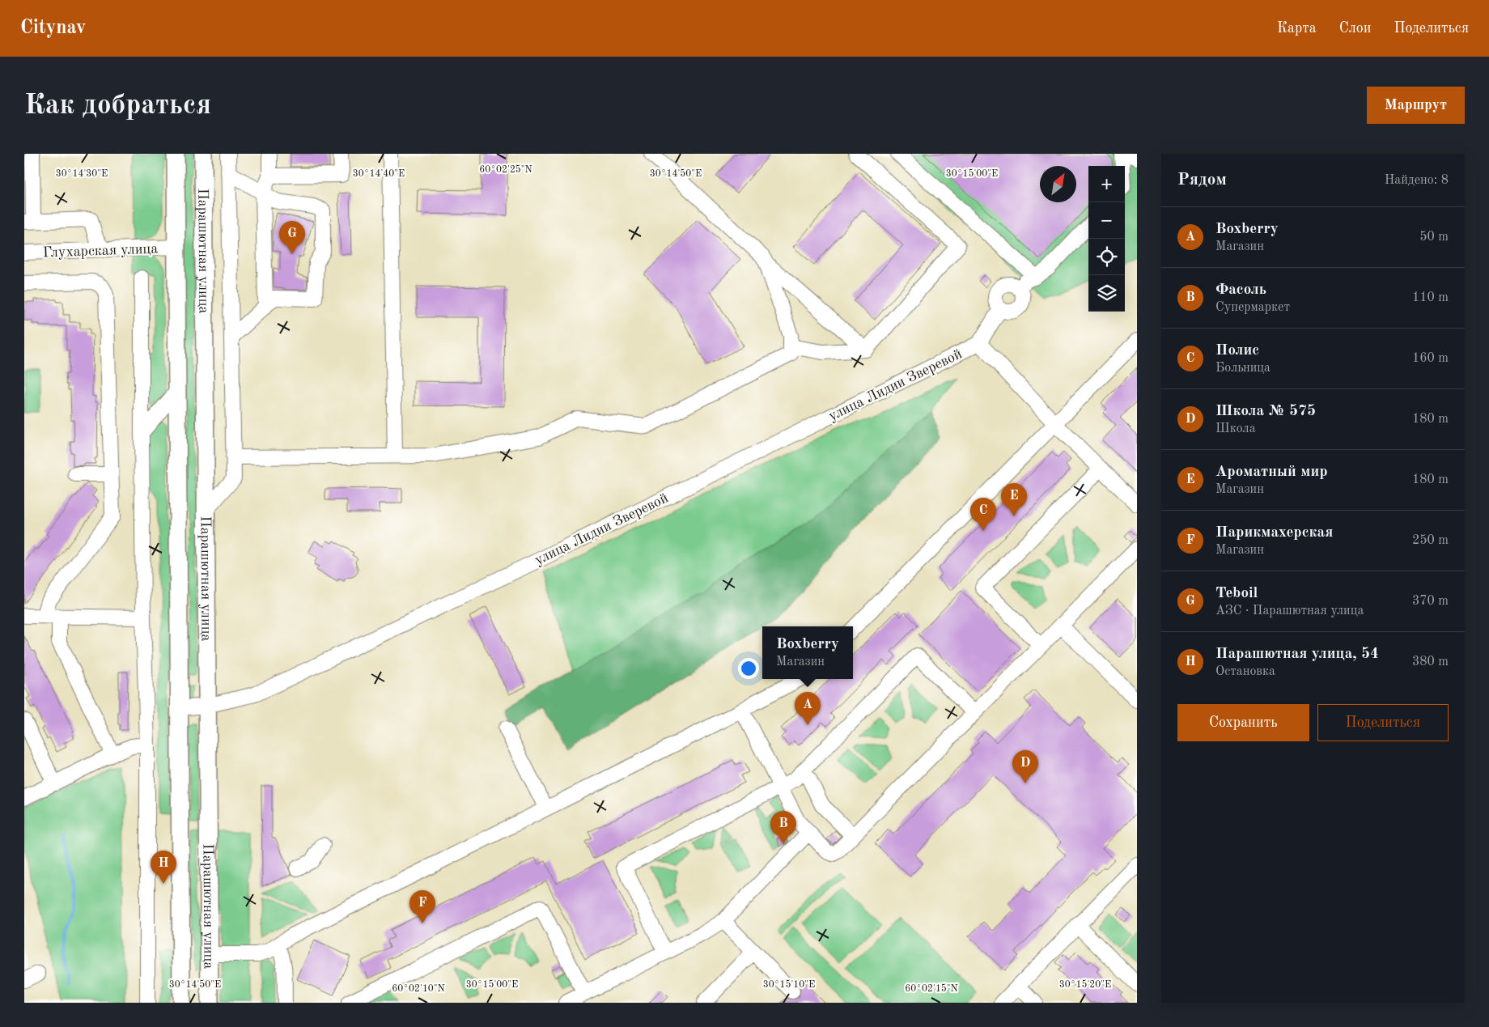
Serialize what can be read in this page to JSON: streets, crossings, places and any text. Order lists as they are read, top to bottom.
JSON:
{
  "streets": {
    "main road": ["Парашютная улица"],
    "street": ["Глухарская улица", "улица Лидии Зверевой"]
  },
  "crossings": [
    ["Глухарская улица", "Парашютная улица"],
    ["Парашютная улица", "улица Лидии Зверевой"]
  ],
  "north": "top right",
  "page": {
    "header": "Citynav",
    "nav": ["Карта", "Слои", "Поделиться"],
    "buttons": [
      "Маршрут",
      ["Сохранить", "Поделиться"]
    ],
    "title": "Как добраться",
    "heading": ["Рядом", "Найдено: 8"],
    "map_buttons": ["+", "−"],
    "list": [
      {
        "mark": "A",
        "name": "Boxberry",
        "note": "Магазин",
        "value": "50 m"
      },
      {
        "mark": "B",
        "name": "Фасоль",
        "note": "Супермаркет",
        "value": "110 m"
      },
      {
        "mark": "C",
        "name": "Полис",
        "note": "Больница",
        "value": "160 m"
      },
      {
        "mark": "D",
        "name": "Школа № 575",
        "note": "Школа",
        "value": "180 m"
      },
      {
        "mark": "E",
        "name": "Ароматный мир",
        "note": "Магазин",
        "value": "180 m"
      },
      {
        "mark": "F",
        "name": "Парикмахерская",
        "note": "Магазин",
        "value": "250 m"
      },
      {
        "mark": "G",
        "name": "Teboil",
        "note": "АЗС · Парашютная улица",
        "value": "370 m"
      },
      {
        "mark": "H",
        "name": "Парашютная улица, 54",
        "note": "Остановка",
        "value": "380 m"
      }
    ],
    "pins": [
      "G",
      "E",
      "C",
      "A",
      "D",
      "B",
      "H",
      "F"
    ],
    "popup": ["Boxberry", "Магазин"]
  },
  "coordinates": [
    "60°02'25\"N",
    "30°14'30\"E",
    "30°14'50\"E",
    "30°15'00\"E",
    "30°14'40\"E",
    "30°15'10\"E",
    "30°15'20\"E",
    "60°02'10\"N",
    "60°02'15\"N"
  ]
}
